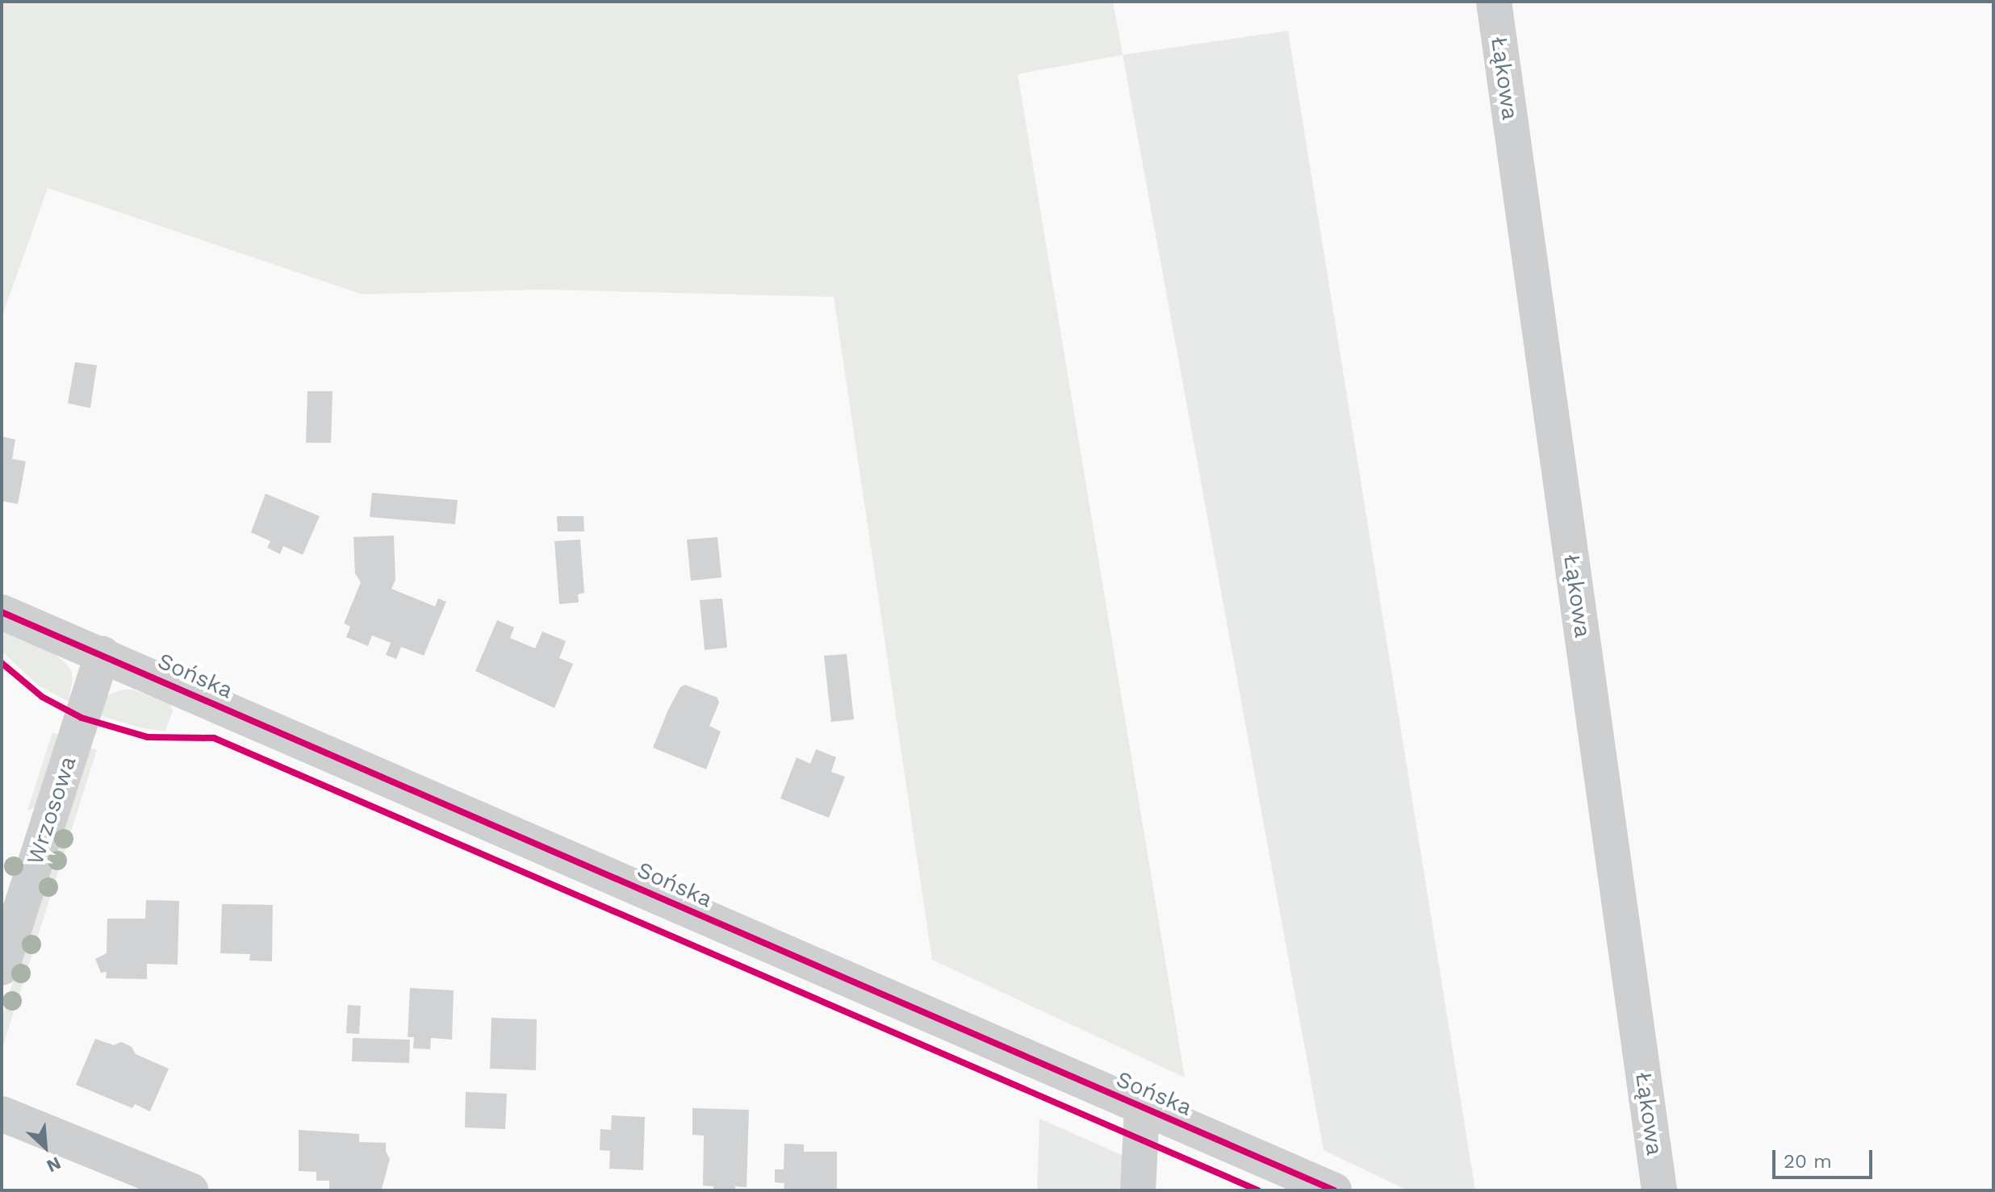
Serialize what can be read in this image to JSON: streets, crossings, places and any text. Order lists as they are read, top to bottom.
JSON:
{
  "streets": {
    "street": ["Łąkowa", "Sońska", "Wrzosowa"]
  },
  "crossings": [
    ["Sońska", "Wrzosowa"]
  ],
  "scale_bar": "20 m",
  "north": "bottom right"
}
